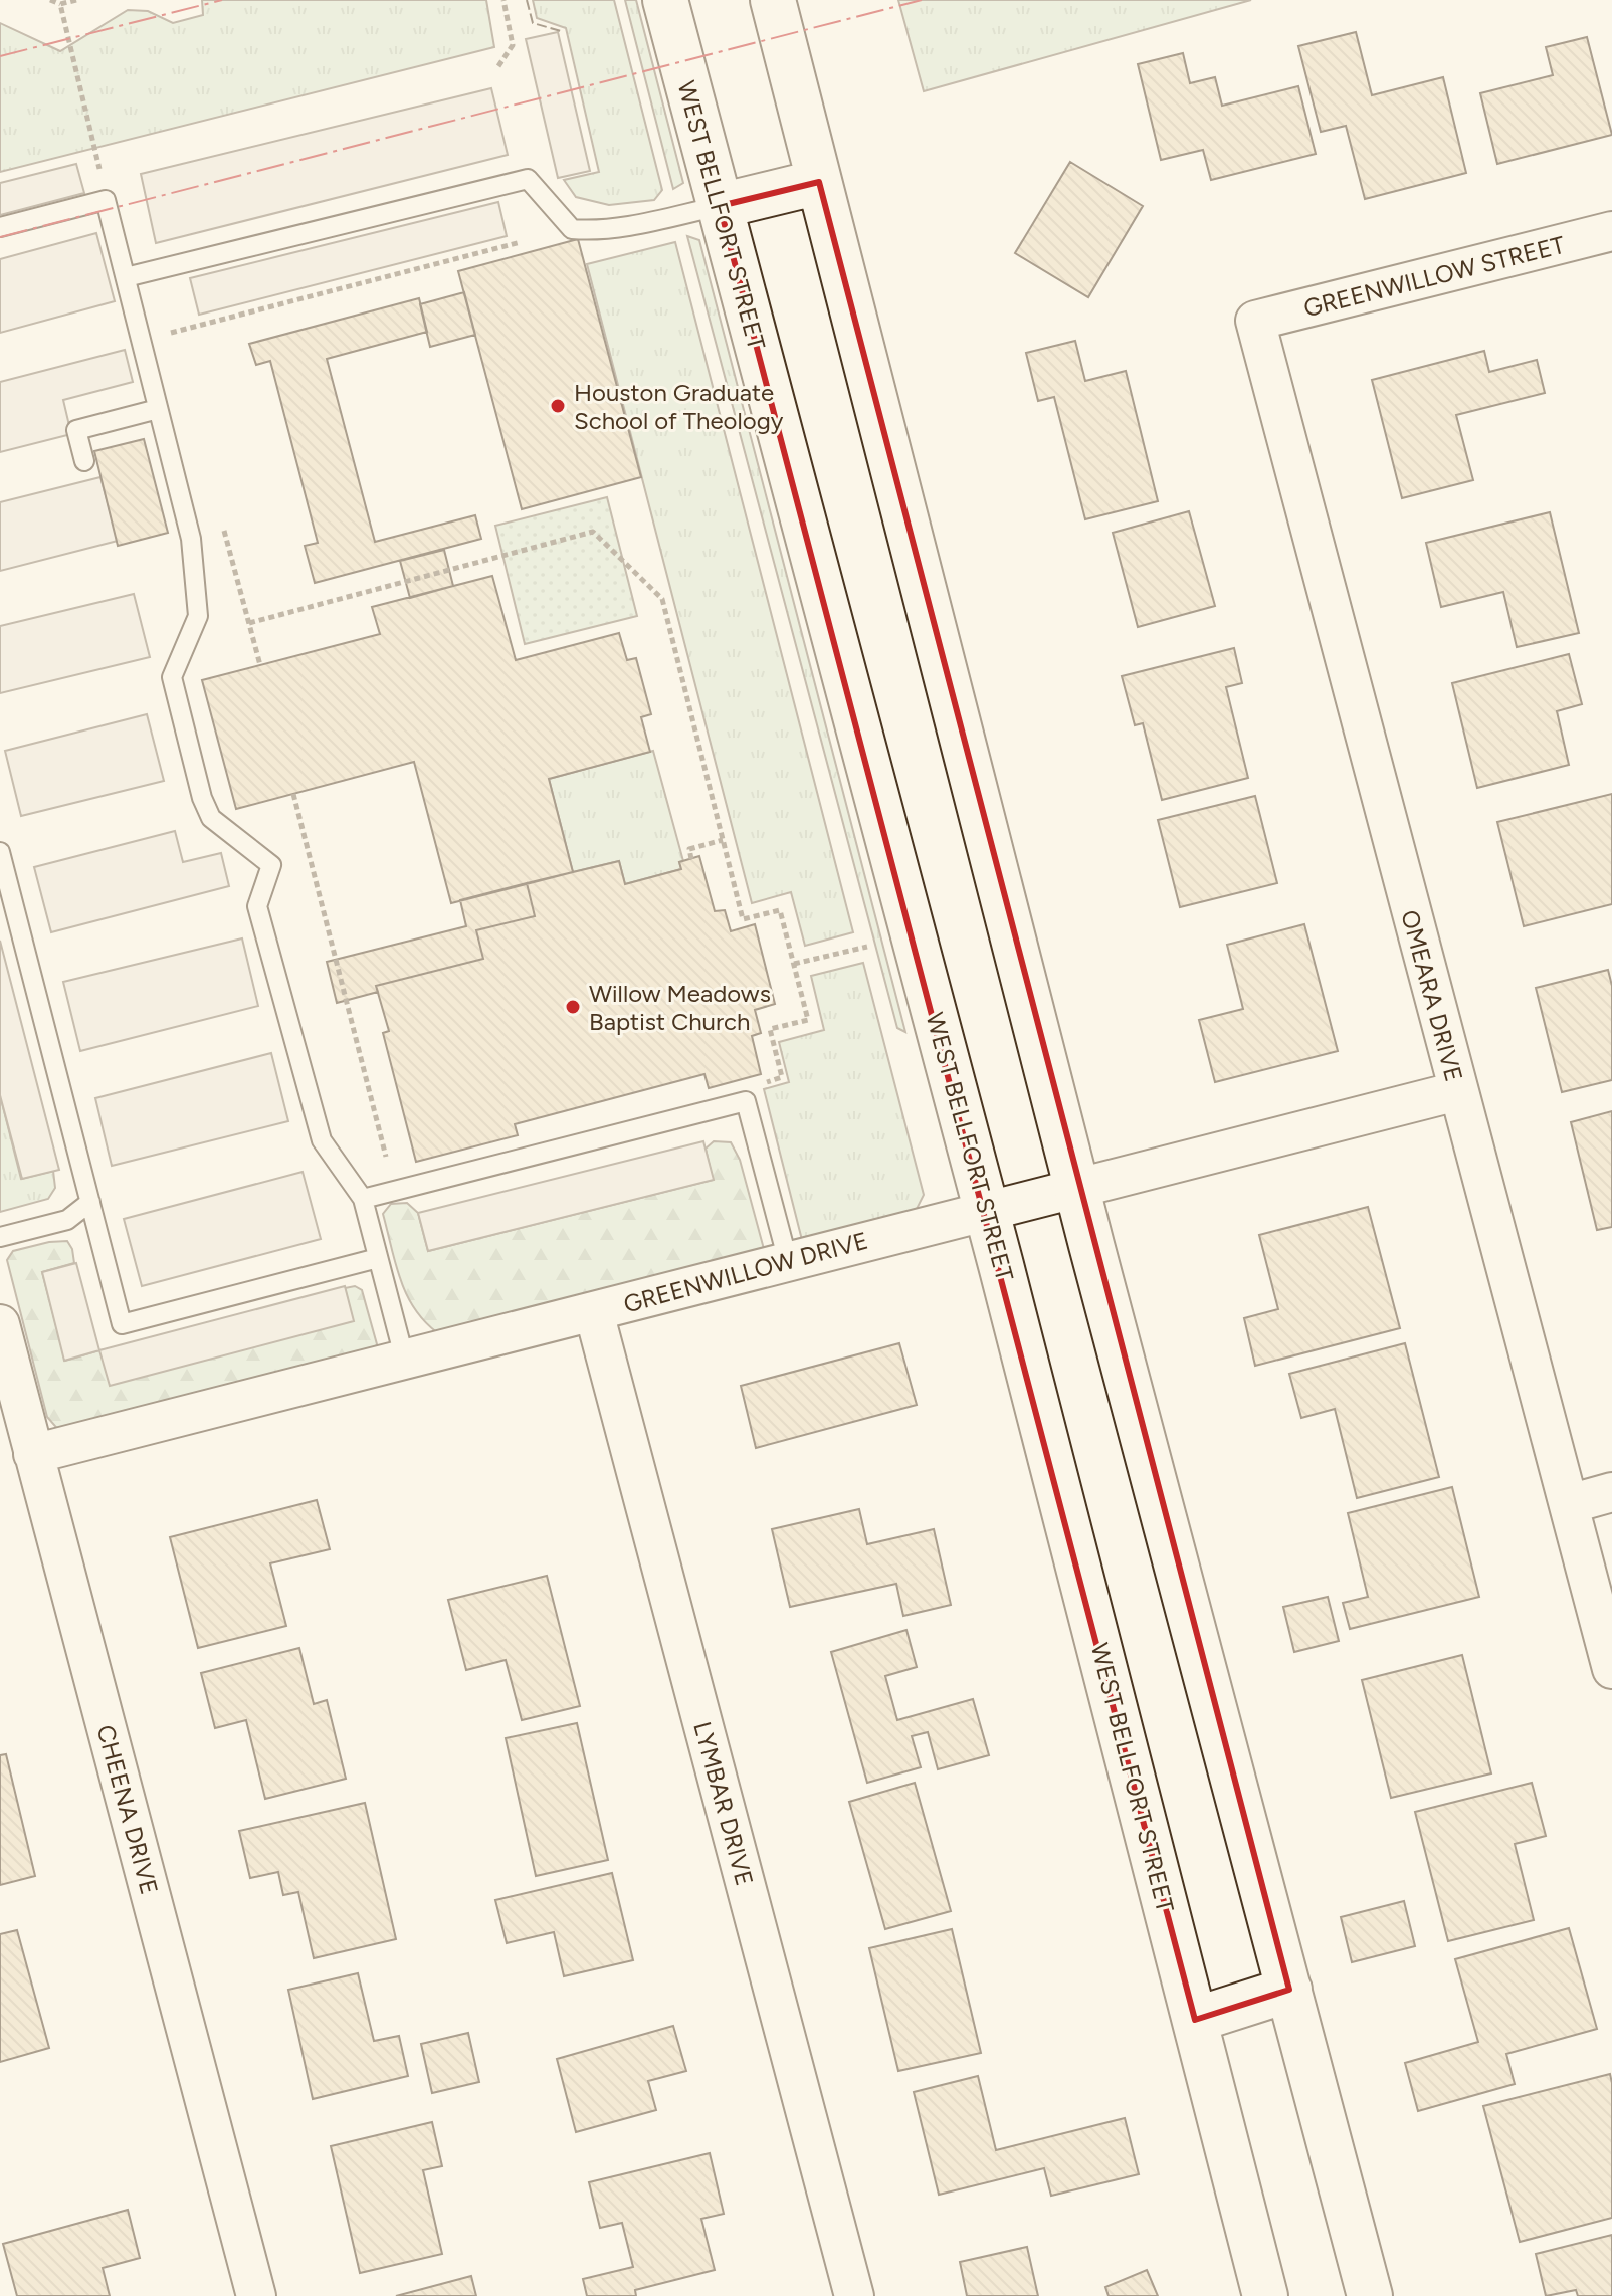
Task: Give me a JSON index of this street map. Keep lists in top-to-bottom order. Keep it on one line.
{"streets":{"main road":["WEST BELLFORT STREET"],"street":["GREENWILLOW STREET","OMEARA DRIVE","GREENWILLOW DRIVE","LYMBAR DRIVE","CHEENA DRIVE"]},"crossings":[["WEST BELLFORT STREET","GREENWILLOW DRIVE"],["GREENWILLOW STREET","OMEARA DRIVE"],["OMEARA DRIVE","GREENWILLOW DRIVE"],["GREENWILLOW DRIVE","LYMBAR DRIVE"],["GREENWILLOW DRIVE","CHEENA DRIVE"]],"places":["Houston Graduate School of Theology","Willow Meadows Baptist Church"]}
